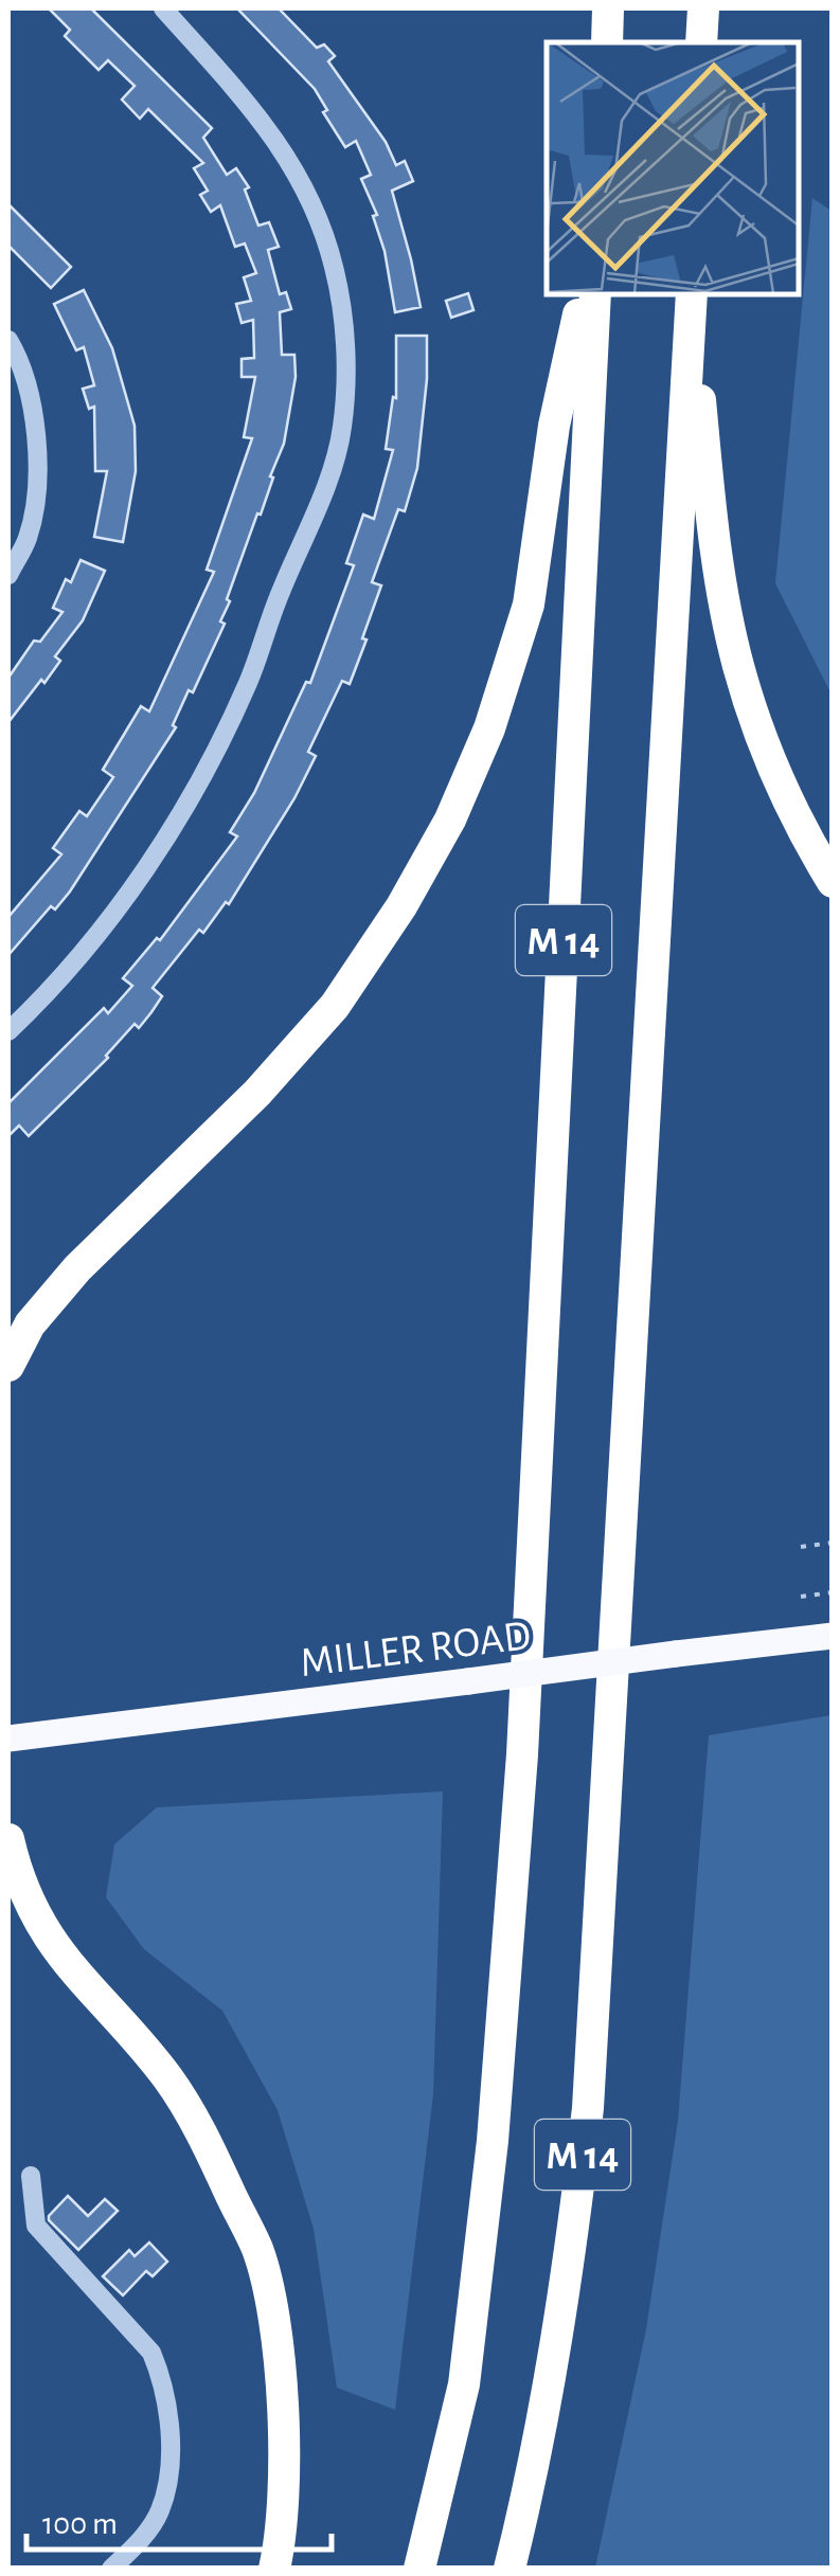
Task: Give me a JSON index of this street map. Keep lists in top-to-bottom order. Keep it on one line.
{"streets":{"highway":["M 14"],"main road":["MILLER ROAD"]},"scale_bar":"100 m"}
